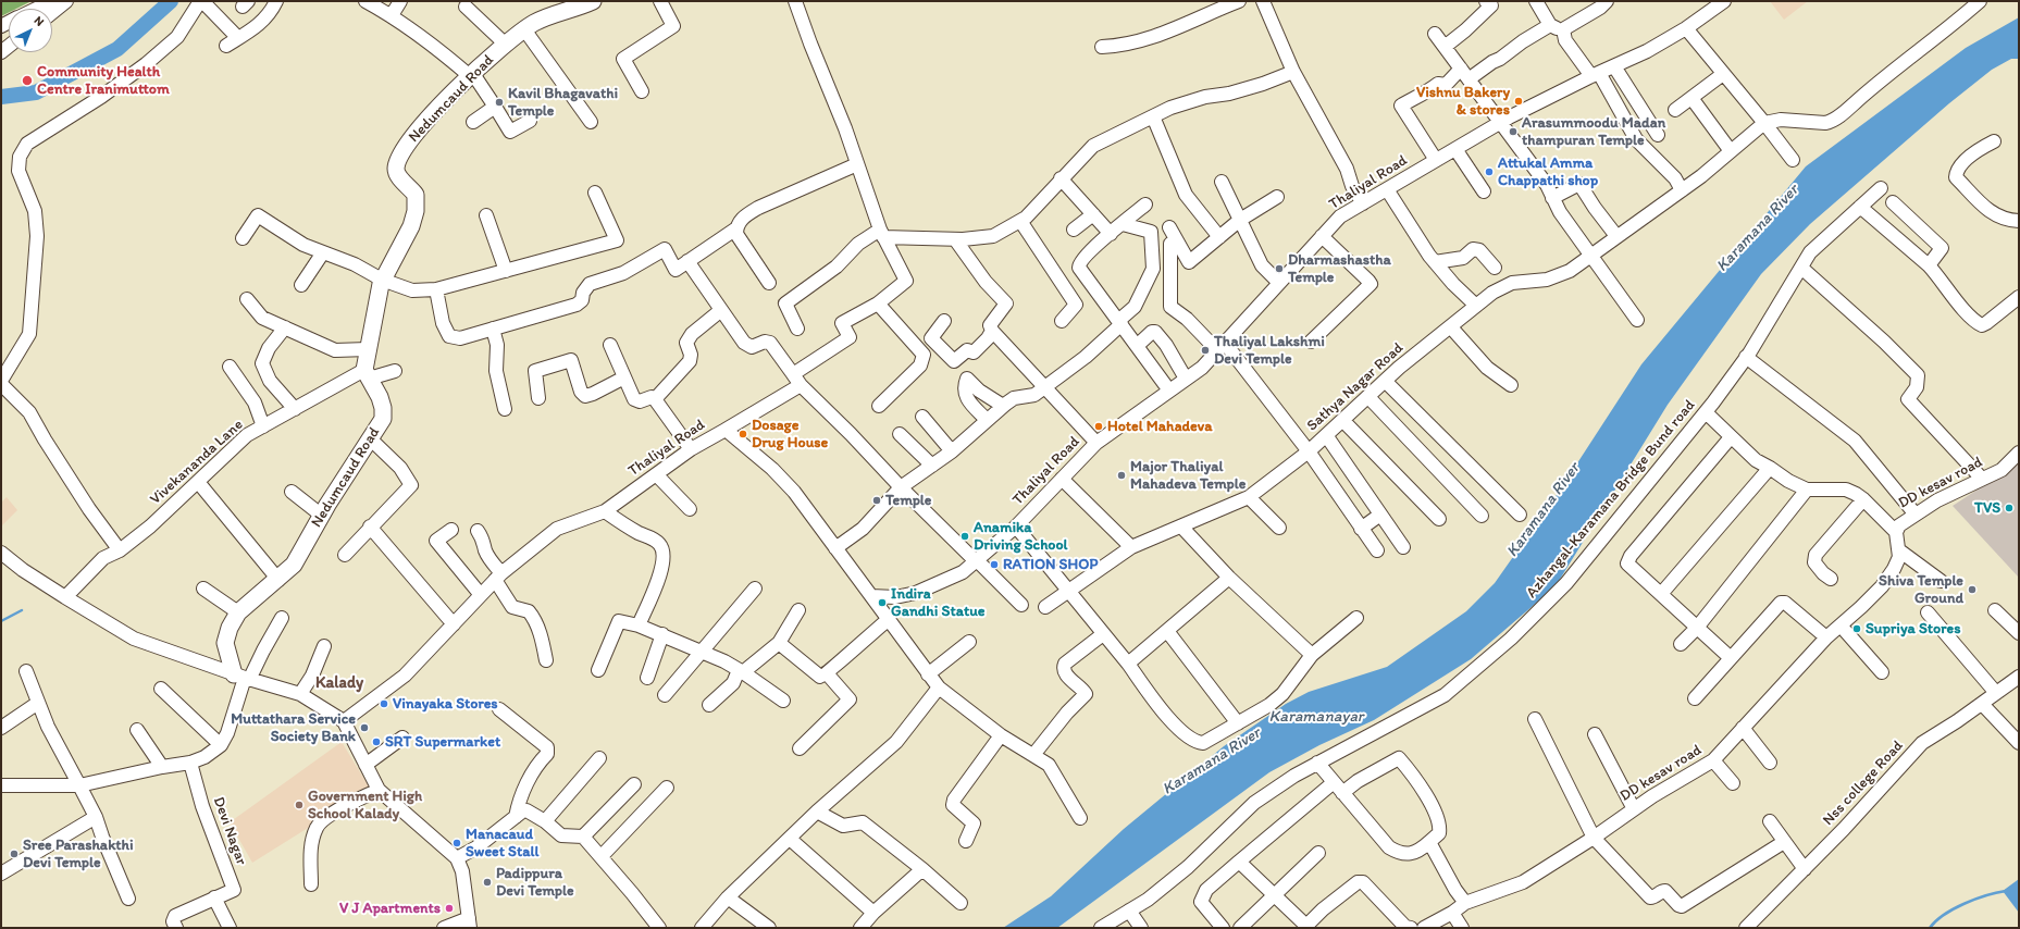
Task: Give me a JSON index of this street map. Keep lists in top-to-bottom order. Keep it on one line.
{"streets":{"main road":["Nedumcaud Road"],"street":["Thaliyal Road","Sathya Nagar Road","Vivekananda Lane","DD kesav road","Azhangal-Karamana Bridge Bund road","Nss college Road","Devi Nagar"]},"crossings":[["Nedumcaud Road","Vivekananda Lane"],["Thaliyal Road","Sathya Nagar Road"]],"districts":["Kalady"],"water":["Karamana River","Karamanayar"],"places":["Community Health Centre Iranimuttom","Vishnu Bakery & stores","Kavil Bhagavathi Temple","Arasummoodu Madan thampuran Temple","Attukal Amma Chappathi shop","Dharmashastha Temple","Thaliyal Lakshmi Devi Temple","Hotel Mahadeva","Dosage Drug House","Major Thaliyal Mahadeva Temple","Temple","TVS","Anamika Driving School","RATION SHOP","Shiva Temple Ground","Indira Gandhi Statue","Supriya Stores","Vinayaka Stores","Muttathara Service Society Bank","SRT Supermarket","Government High School Kalady","Manacaud Sweet Stall","Sree Parashakthi Devi Temple","Padippura Devi Temple","V J Apartments"],"north":"top right"}
